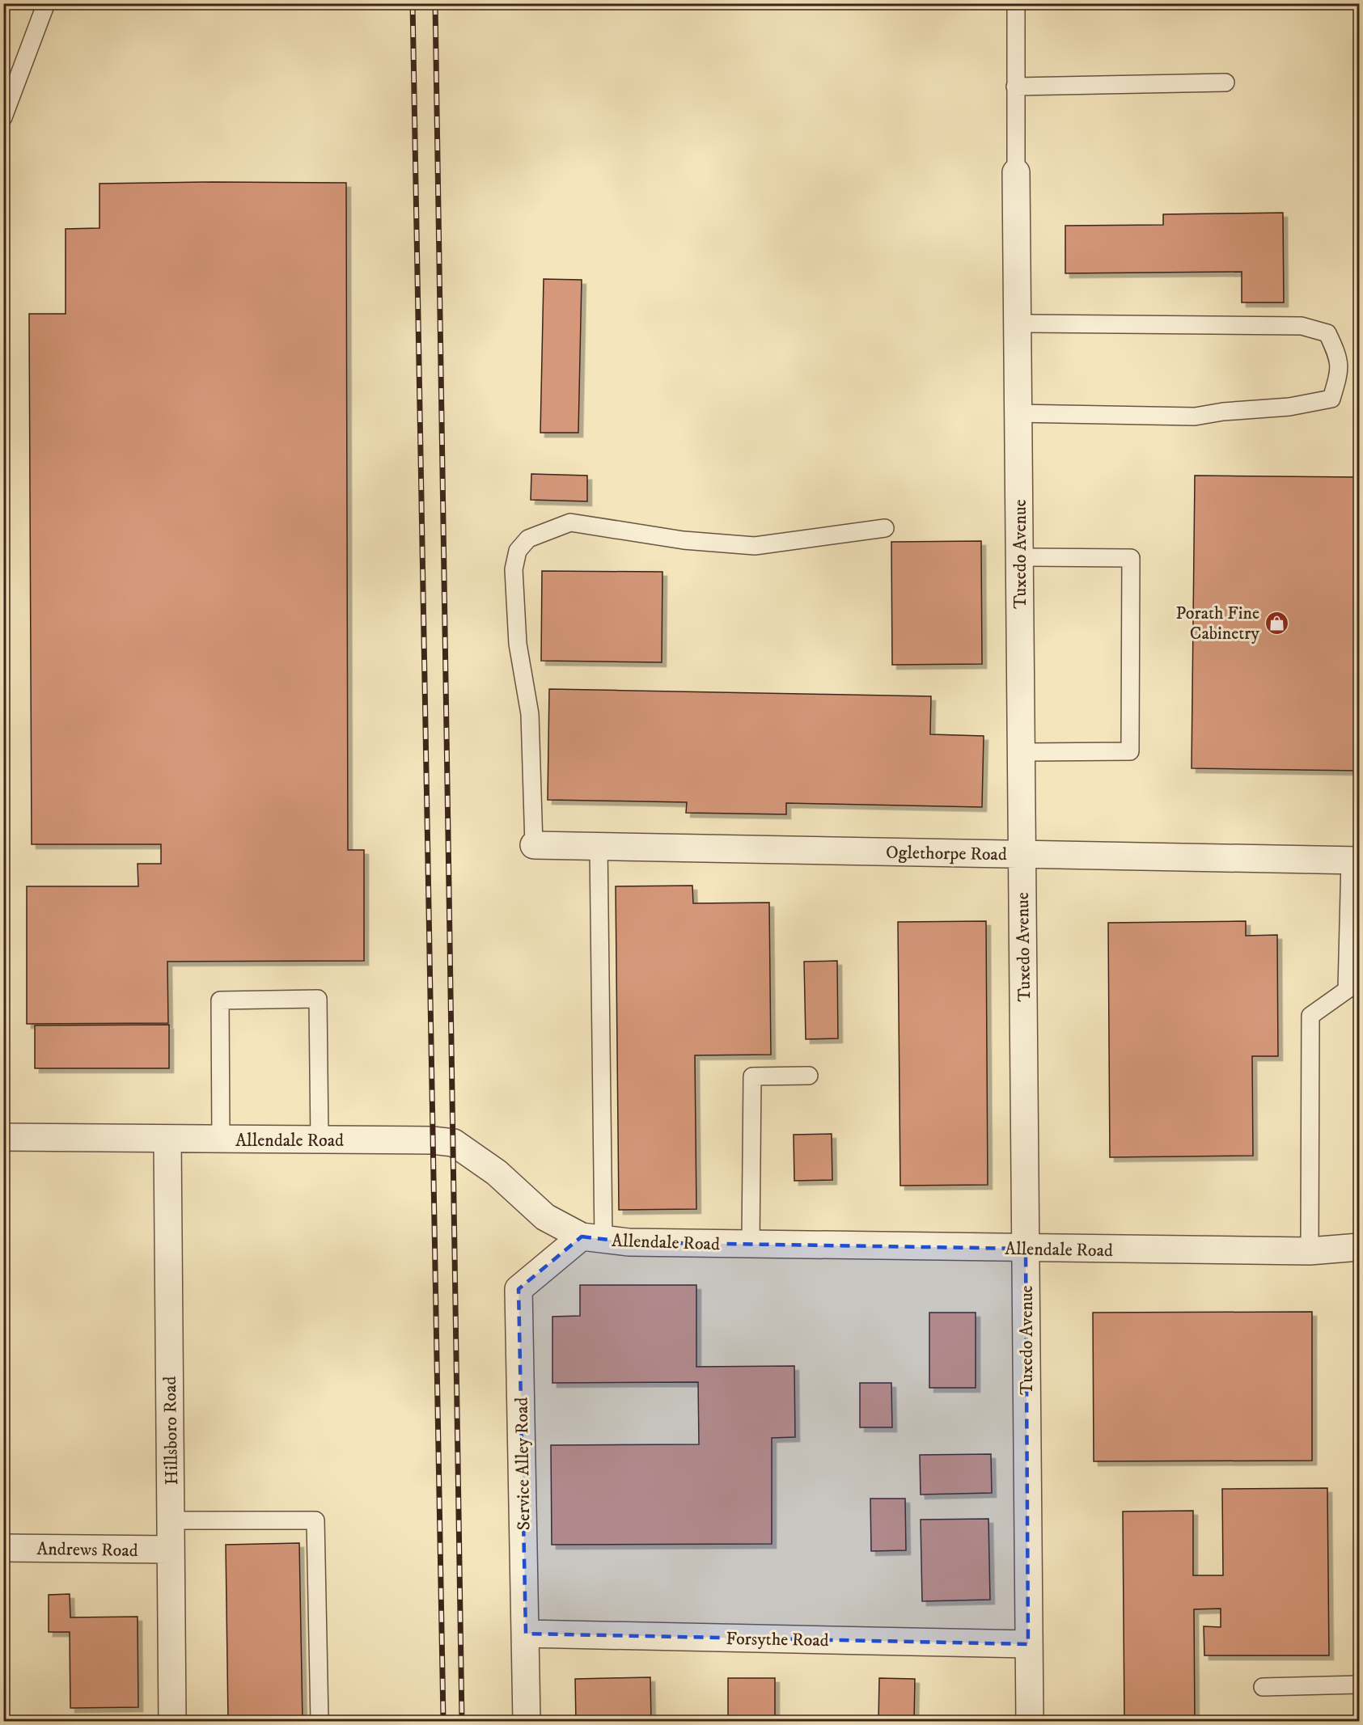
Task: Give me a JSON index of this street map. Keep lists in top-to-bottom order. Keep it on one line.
{"streets":{"street":["Tuxedo Avenue","Oglethorpe Road","Allendale Road","Hillsboro Road","Service Alley Road","Andrews Road","Forsythe Road"]},"crossings":[["Tuxedo Avenue","Oglethorpe Road"],["Tuxedo Avenue","Allendale Road"],["Tuxedo Avenue","Forsythe Road"],["Allendale Road","Hillsboro Road"],["Allendale Road","Service Alley Road"],["Hillsboro Road","Andrews Road"],["Service Alley Road","Forsythe Road"]],"places":{"shop":["Porath Fine Cabinetry"]}}
